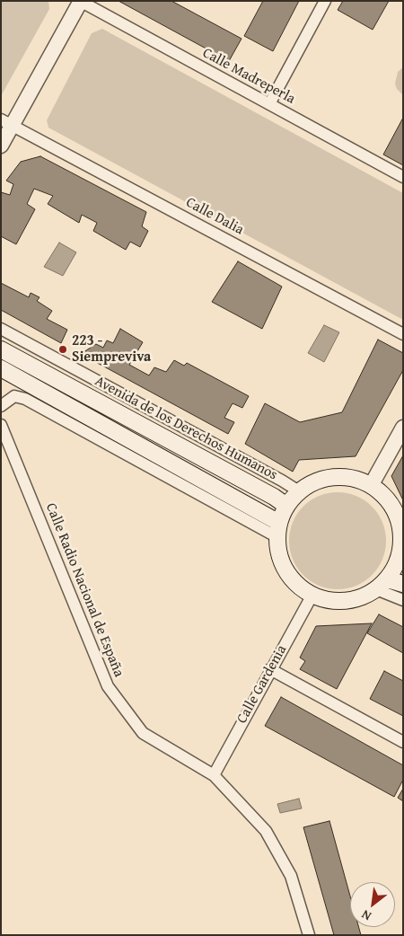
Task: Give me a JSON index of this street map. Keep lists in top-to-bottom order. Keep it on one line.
{"streets":{"main road":["Avenida de los Derechos Humanos"],"street":["Calle Madreperla","Calle Dalia","Calle Radio Nacional de España","Calle Gardenia"]},"crossings":[["Avenida de los Derechos Humanos","Calle Gardenia"],["Calle Radio Nacional de España","Calle Gardenia"]],"places":["223 - Siempreviva"],"north":"bottom left"}
